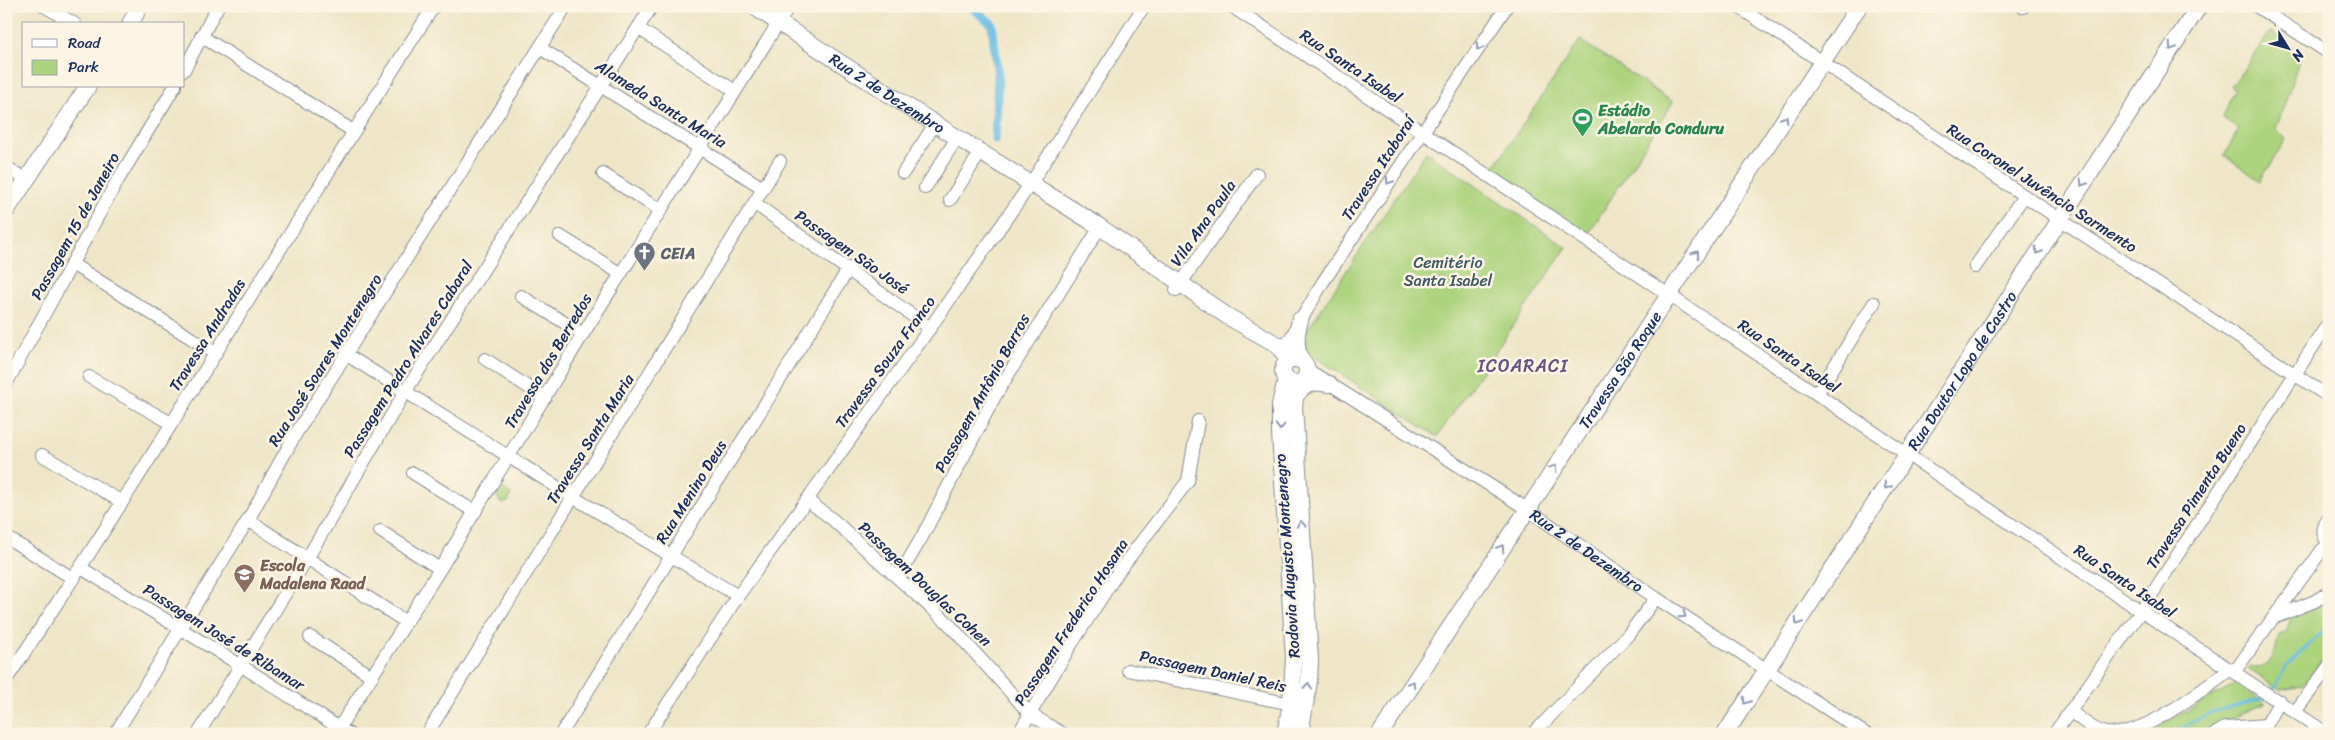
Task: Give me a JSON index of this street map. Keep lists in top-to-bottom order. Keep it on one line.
{"streets":{"main road":["Rua 2 de Dezembro","Travessa São Roque","Rua Doutor Lopo de Castro","Rodovia Augusto Montenegro"],"street":["Rua Santa Isabel","Alameda Santa Maria","Travessa Itaboraí","Rua Coronel Juvêncio Sarmento","Vila Ana Paula","Passagem 15 de Janeiro","Passagem São José","Travessa Andradas","Passagem Pedro Alvares Cabaral","Rua José Soares Montenegro","Travessa dos Berredos","Travessa Souza Franco","Passagem Antônio Barros","Travessa Santa Maria","Rua Menino Deus","Travessa Pimenta Bueno","Passagem Douglas Cohen","Passagem Frederico Hosana","Passagem José de Ribamar","Passagem Daniel Reis"]},"crossings":[["Rua Santa Isabel","Travessa Itaboraí"],["Rua Santa Isabel","Travessa São Roque"],["Rua Santa Isabel","Rua Doutor Lopo de Castro"],["Rua Santa Isabel","Travessa Pimenta Bueno"],["Rua 2 de Dezembro","Vila Ana Paula"],["Rua 2 de Dezembro","Travessa dos Berredos"],["Rua 2 de Dezembro","Travessa Souza Franco"],["Rua 2 de Dezembro","Travessa São Roque"],["Rua 2 de Dezembro","Rua Doutor Lopo de Castro"],["Rua 2 de Dezembro","Passagem Antônio Barros"],["Alameda Santa Maria","Passagem Pedro Alvares Cabaral"],["Alameda Santa Maria","Rua José Soares Montenegro"],["Alameda Santa Maria","Travessa dos Berredos"],["Alameda Santa Maria","Travessa Santa Maria"],["Rua Coronel Juvêncio Sarmento","Travessa São Roque"],["Rua Coronel Juvêncio Sarmento","Rua Doutor Lopo de Castro"],["Rua Coronel Juvêncio Sarmento","Travessa Pimenta Bueno"],["Passagem São José","Travessa Souza Franco"],["Passagem São José","Travessa Santa Maria"],["Passagem São José","Rua Menino Deus"],["Travessa Andradas","Passagem José de Ribamar"],["Passagem Pedro Alvares Cabaral","Passagem José de Ribamar"],["Rua José Soares Montenegro","Passagem José de Ribamar"],["Travessa dos Berredos","Passagem José de Ribamar"],["Travessa Souza Franco","Passagem Douglas Cohen"],["Passagem Antônio Barros","Passagem Douglas Cohen"],["Rodovia Augusto Montenegro","Passagem Daniel Reis"],["Passagem Douglas Cohen","Passagem Frederico Hosana"]],"one_way":["Travessa Itaboraí","Travessa São Roque","Rua Doutor Lopo de Castro"],"districts":["ICOARACI"],"parks":["Cemitério Santa Isabel"],"places":{"sports":["Estádio Abelardo Conduru"],"church":["CEIA"],"school or university":["Escola Madalena Raad"]},"legend":["Road","Park"],"north":"bottom right"}
